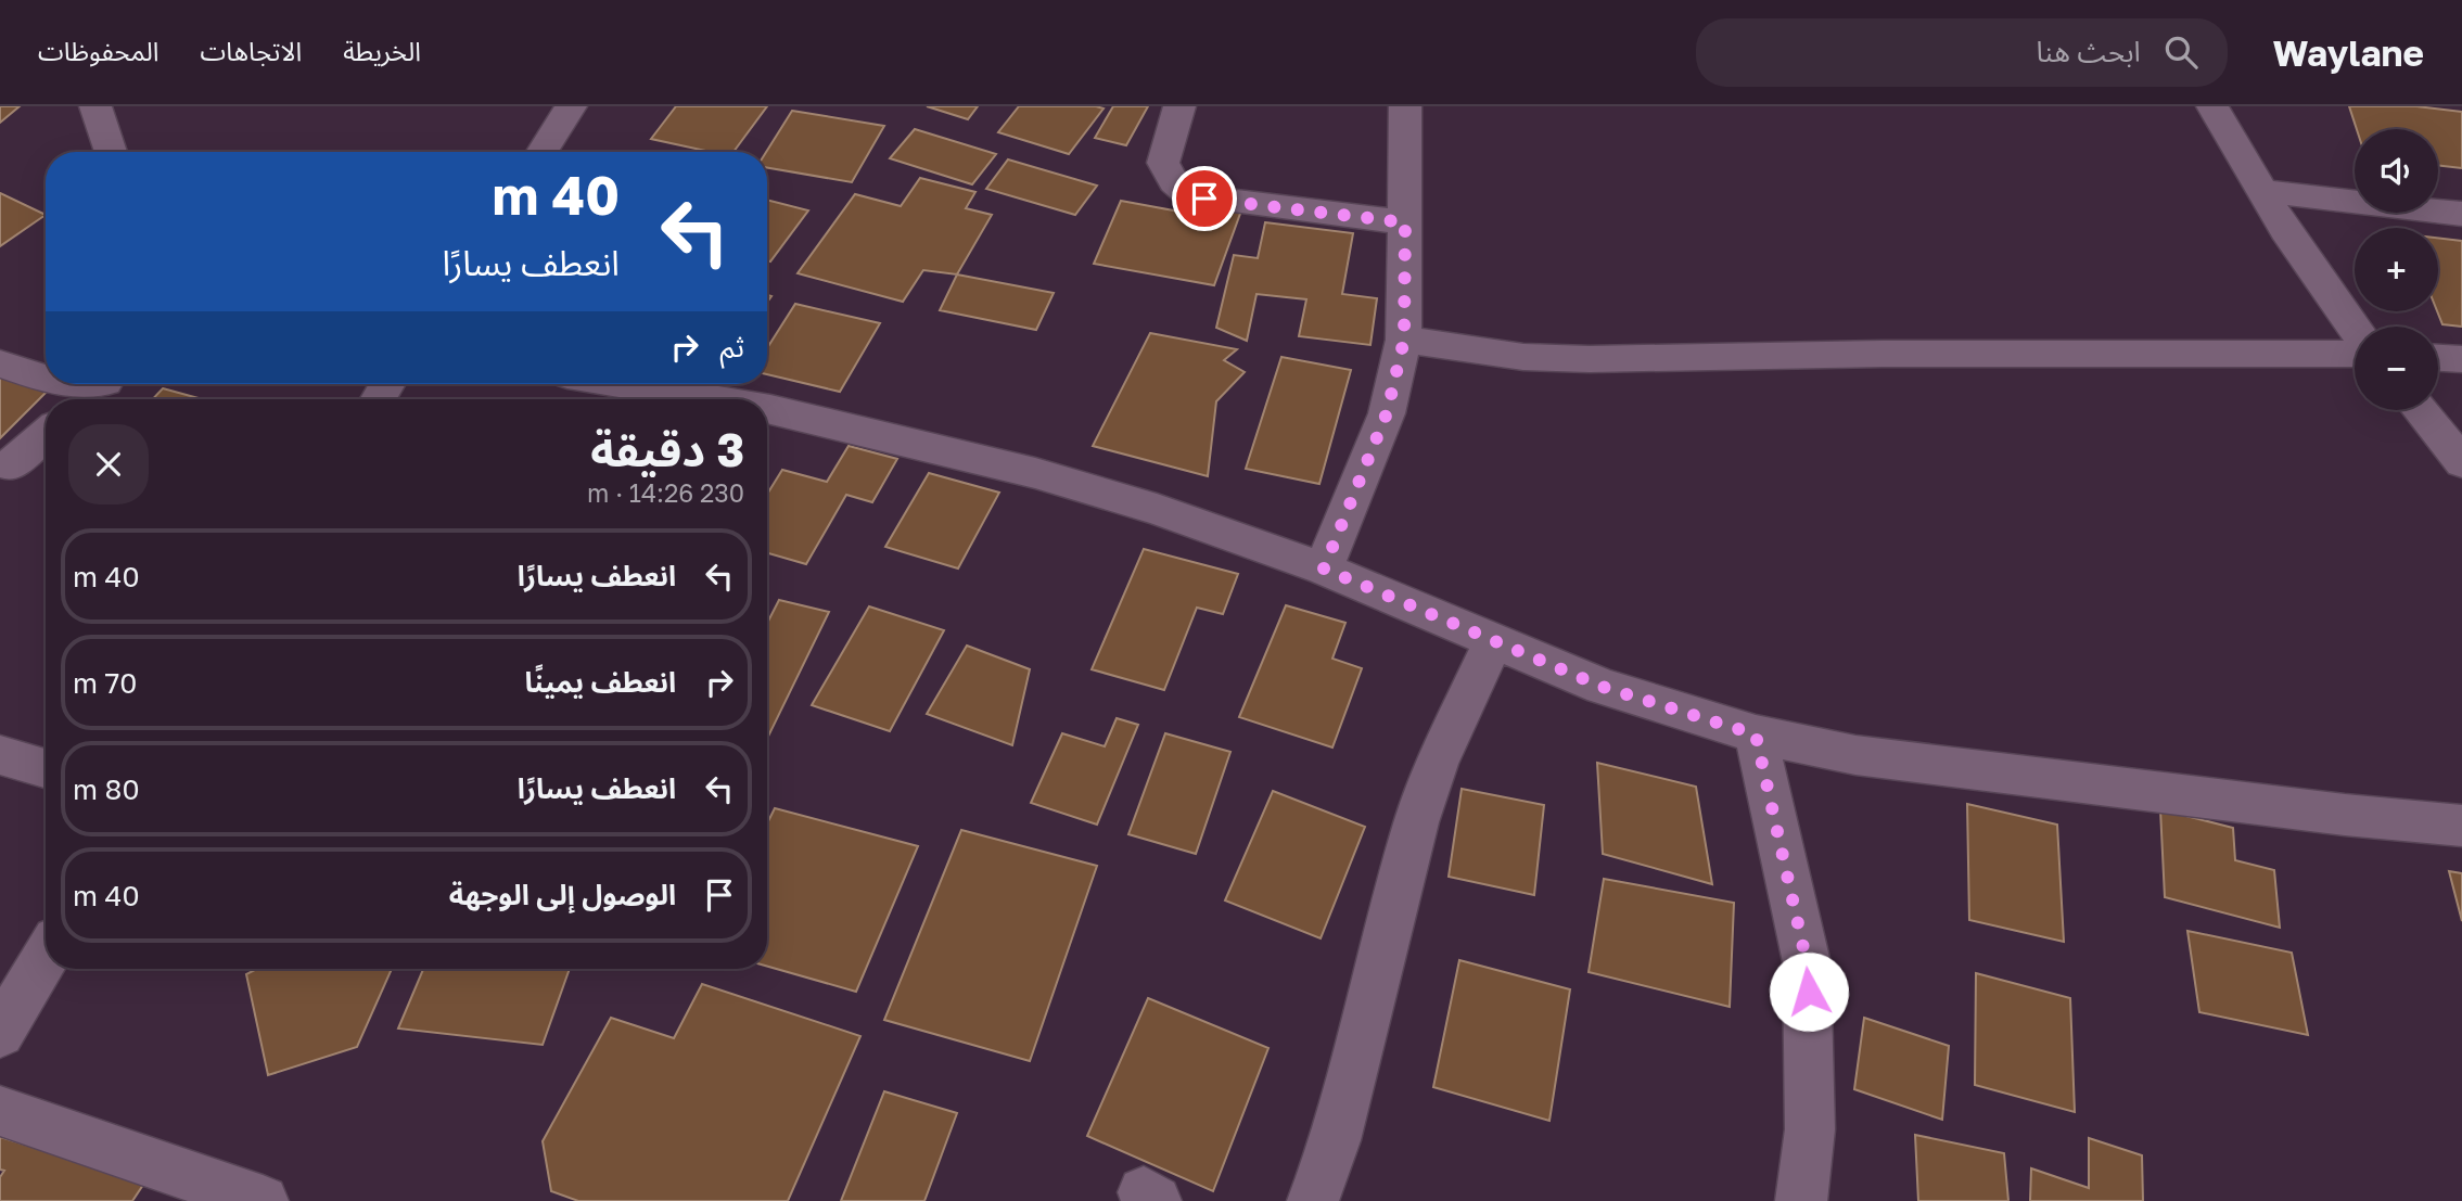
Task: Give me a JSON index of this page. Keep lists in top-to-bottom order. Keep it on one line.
{"page":{"header":"Waylane","search":"ابحث هنا","nav":["الخريطة","الاتجاهات","المحفوظات"],"map_buttons":["+","−"],"turn":["40 m","انعطف يسارًا"],"then":"ثم","heading":["3 دقيقة","230 m · 14:26"],"list":[{"name":"انعطف يسارًا","value":"40 m"},{"name":"انعطف يمينًا","value":"70 m"},{"name":"انعطف يسارًا","value":"80 m"},{"name":"الوصول إلى الوجهة","value":"40 m"}]}}
